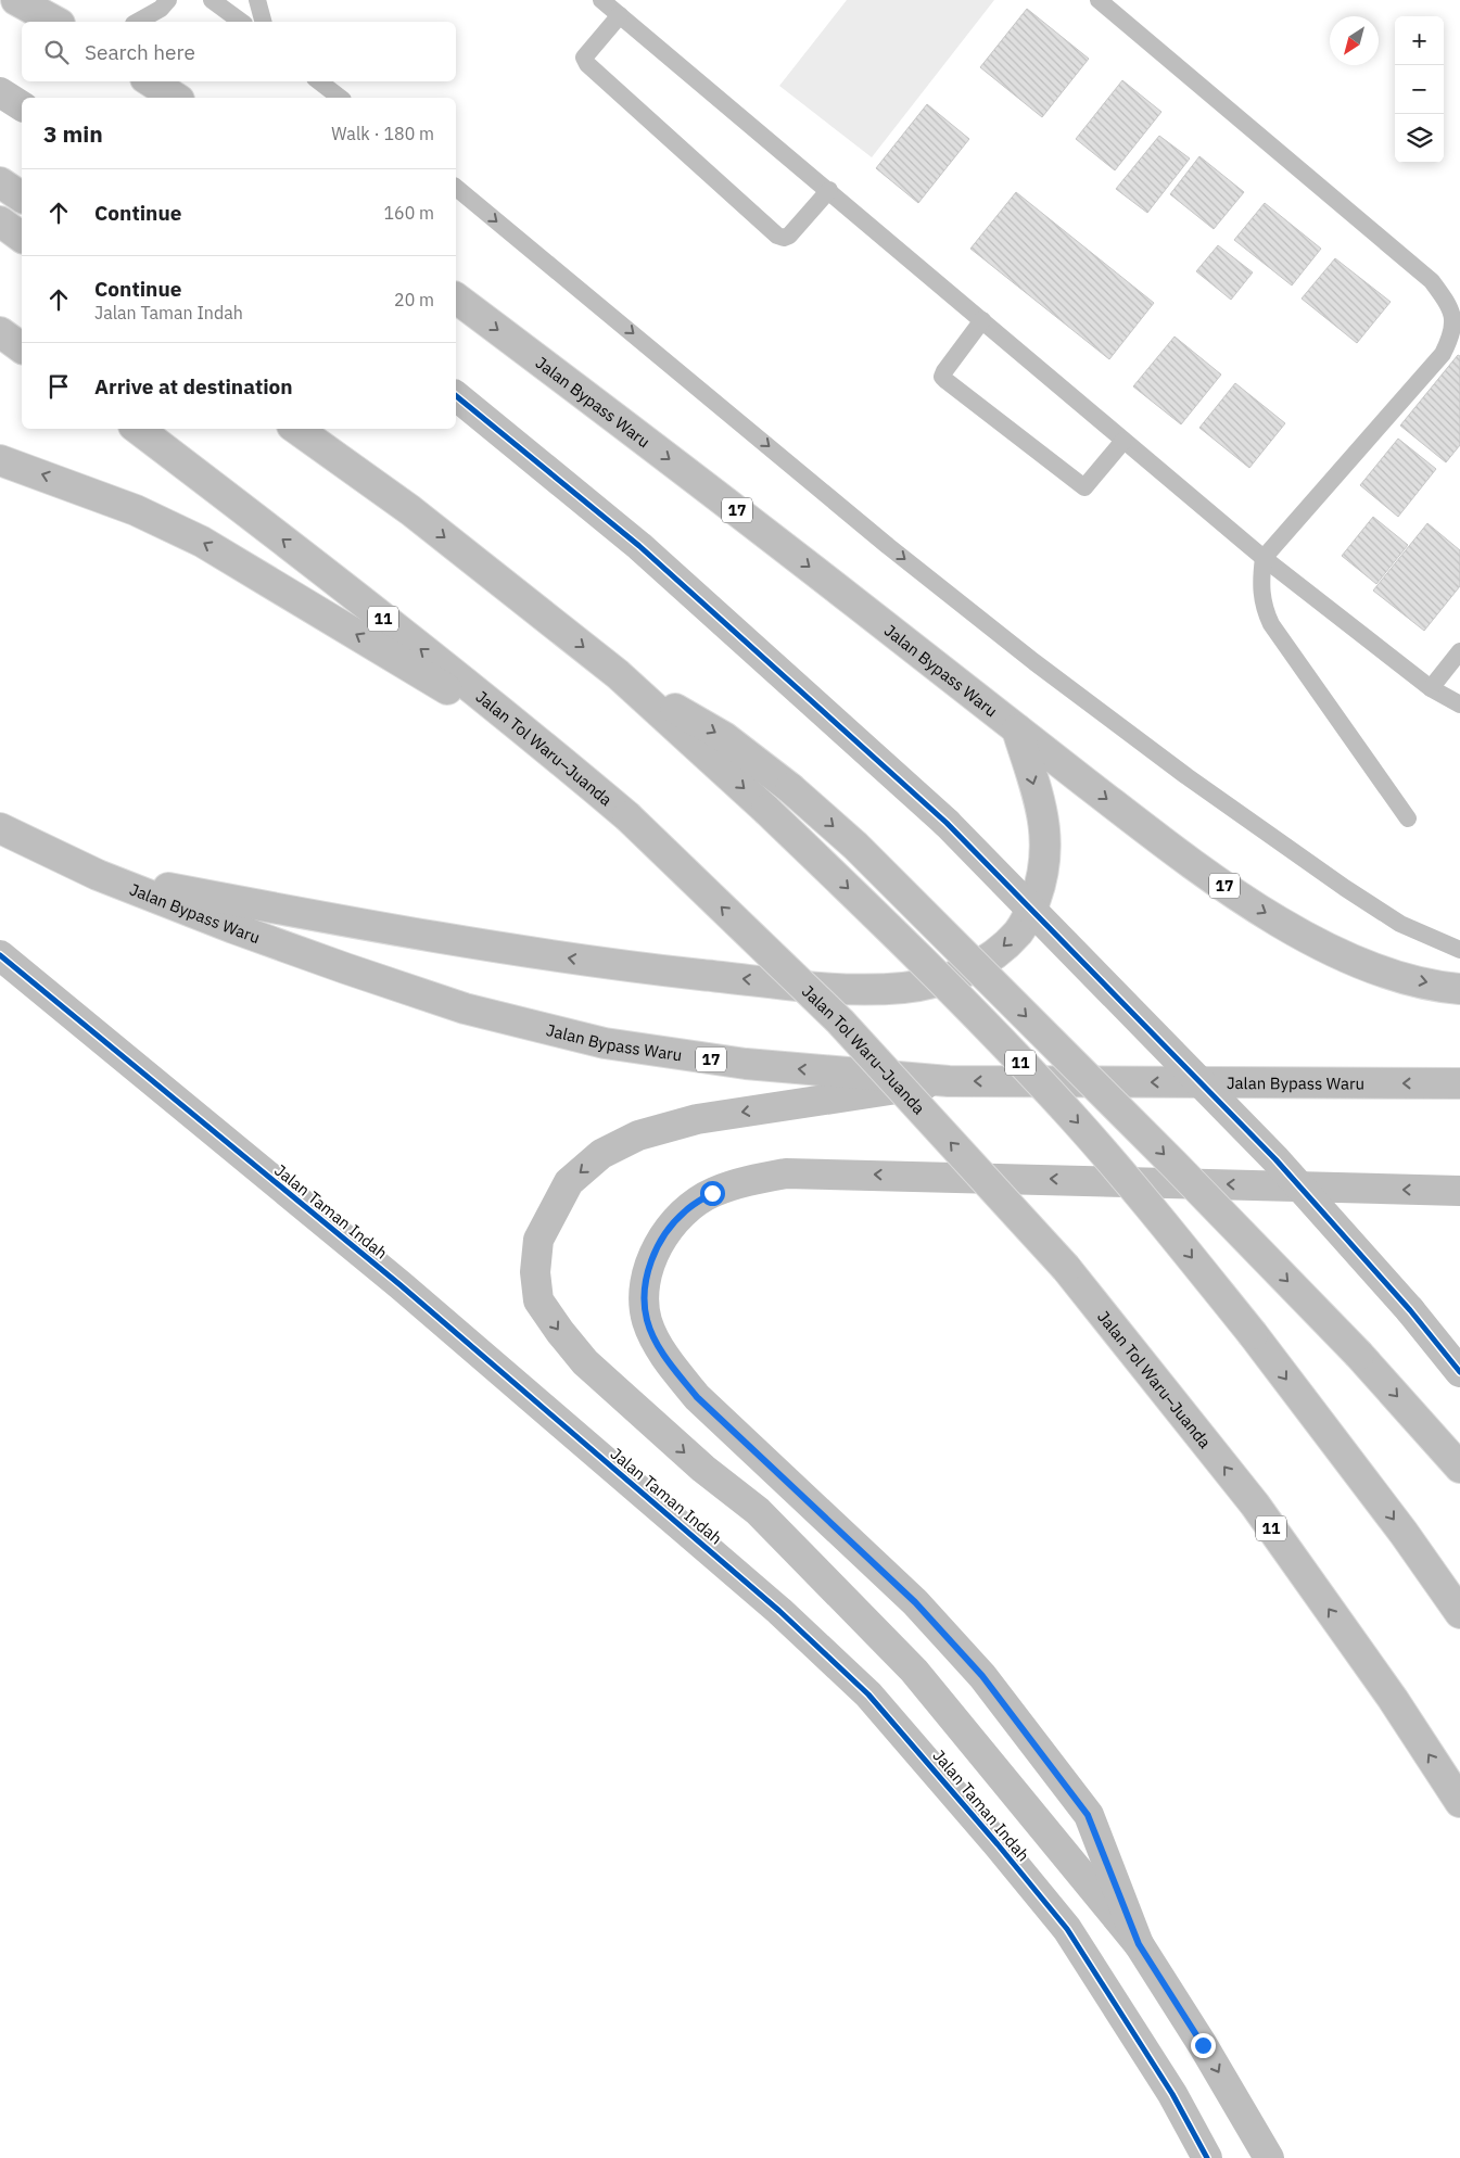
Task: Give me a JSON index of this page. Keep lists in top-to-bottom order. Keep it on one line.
{"streets":{"main road":["Jalan Bypass Waru","17","11","Jalan Tol Waru–Juanda","Jalan Taman Indah"]},"north":"bottom left","page":{"map_buttons":["+","−"],"search":"Search here","heading":["3 min","Walk · 180 m"],"list":[["Continue","160 m"],["Continue","Jalan Taman Indah","20 m"],"Arrive at destination"]}}
